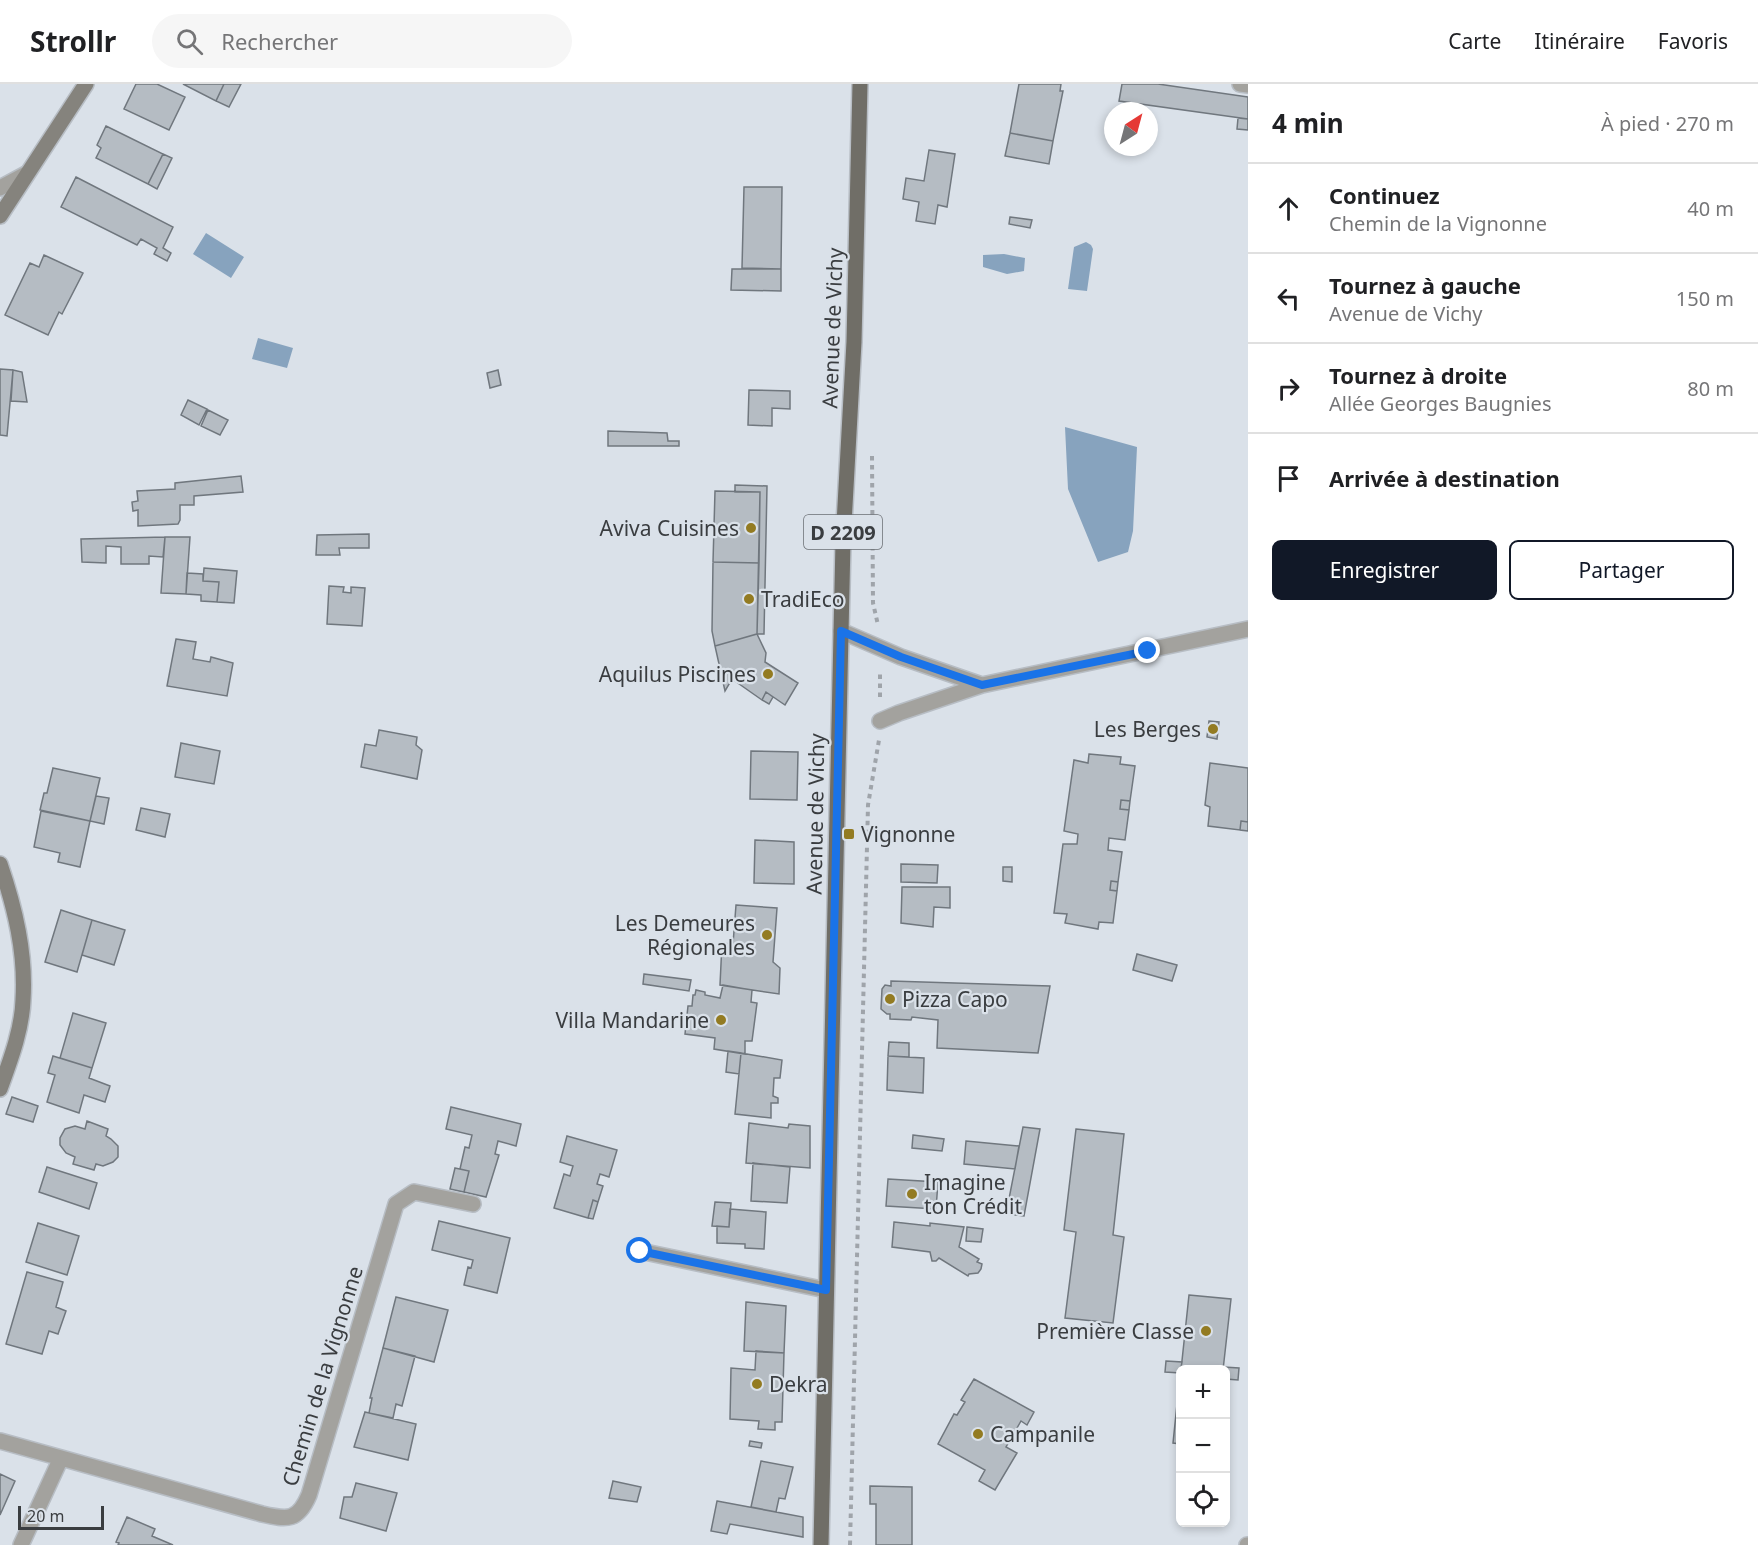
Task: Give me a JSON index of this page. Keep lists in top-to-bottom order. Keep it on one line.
{"streets":{"main road":["Avenue de Vichy","D 2209"],"street":["Chemin de la Vignonne"]},"places":{"other":["Aviva Cuisines","TradiEco","Aquilus Piscines","Les Berges","Les Demeures Régionales","Pizza Capo","Villa Mandarine","Imagine ton Crédit","Première Classe","Dekra","Campanile"],"transit":["Vignonne"]},"scale_bar":"20 m","north":"top right","page":{"header":"Strollr","search":"Rechercher","nav":["Carte","Itinéraire","Favoris"],"heading":["4 min","À pied · 270 m"],"list":[["Continuez","Chemin de la Vignonne","40 m"],["Tournez à gauche","Avenue de Vichy","150 m"],["Tournez à droite","Allée Georges Baugnies","80 m"],"Arrivée à destination"],"buttons":["Enregistrer","Partager"],"map_buttons":["+","−"],"scale":"20 m"}}
